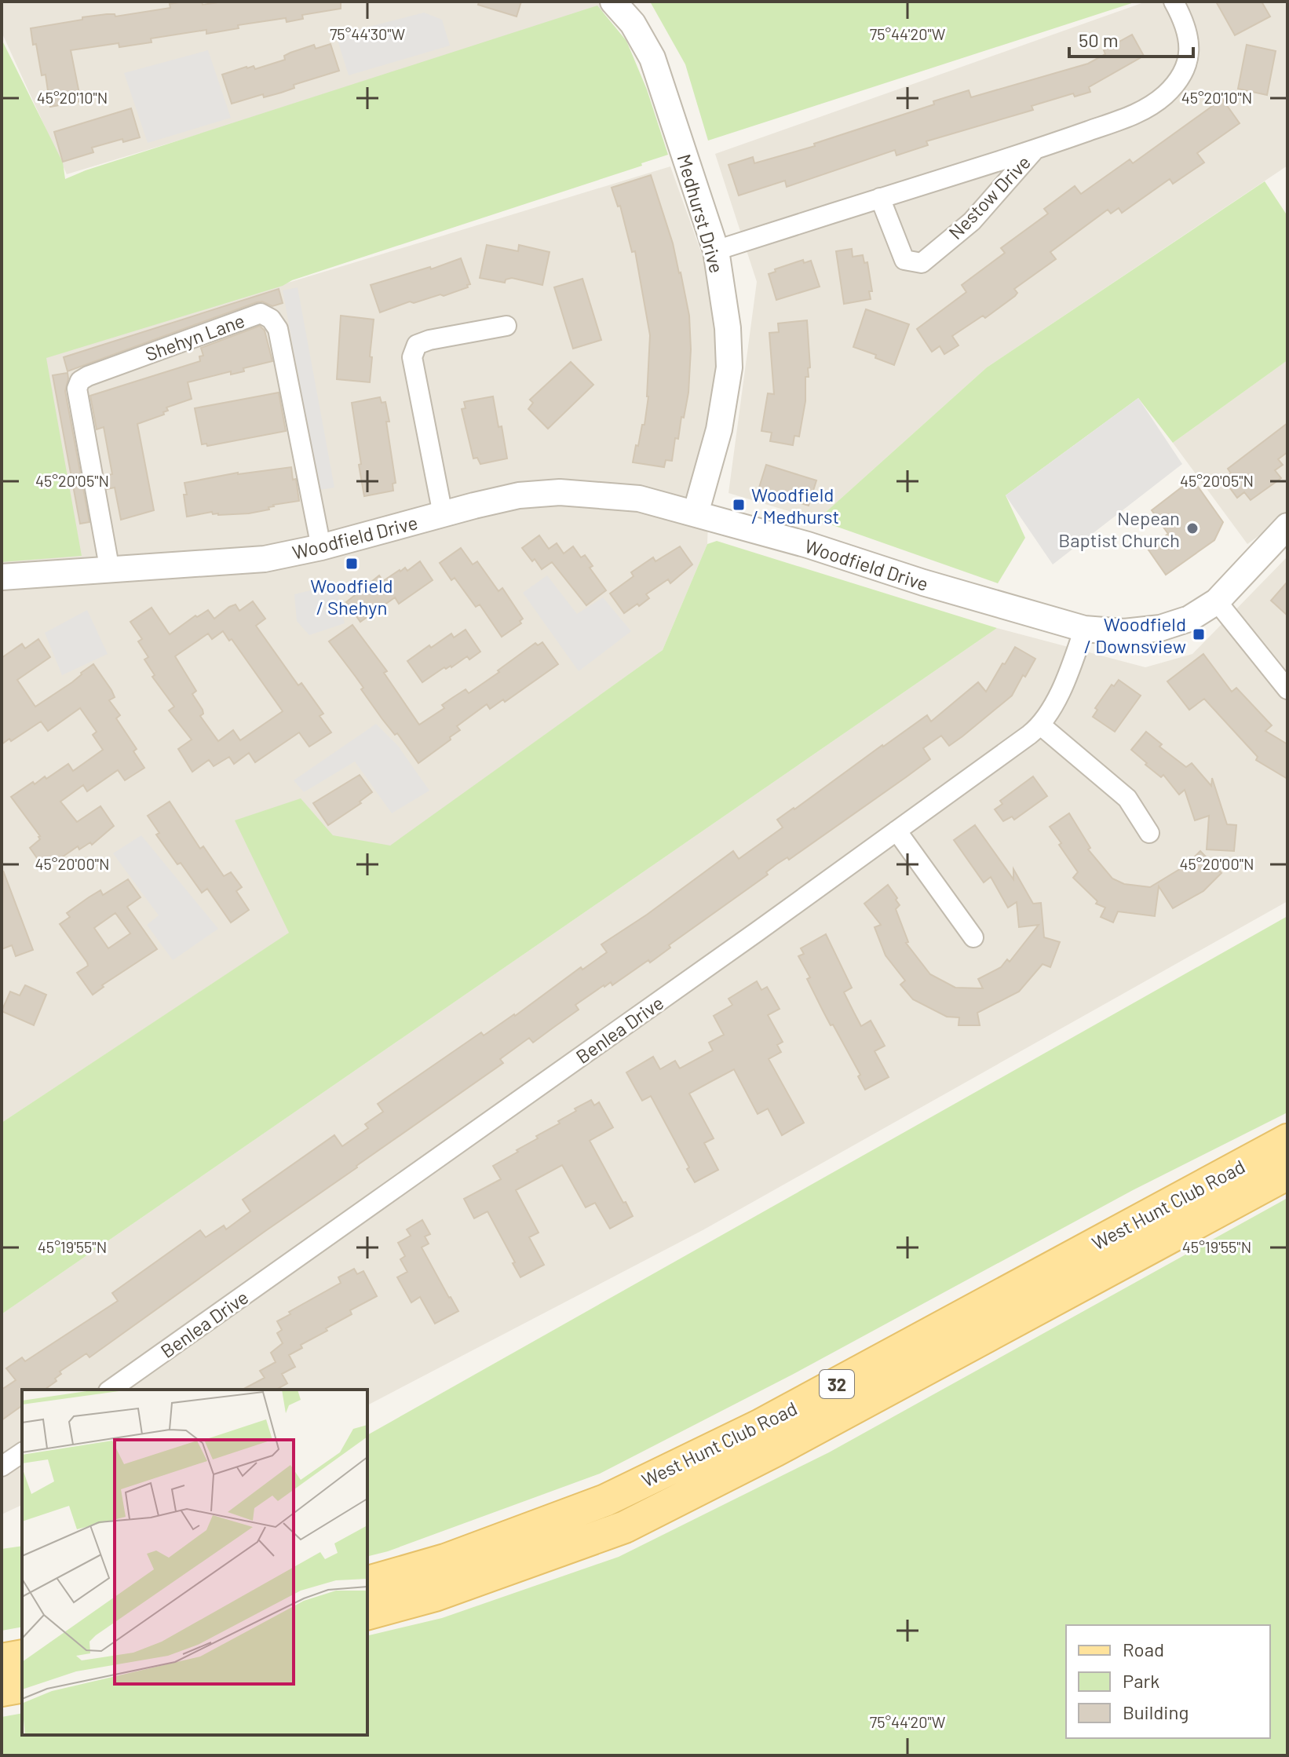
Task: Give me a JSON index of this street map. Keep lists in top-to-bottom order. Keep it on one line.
{"streets":{"main road":["West Hunt Club Road","32"],"street":["Nestow Drive","Medhurst Drive","Shehyn Lane","Woodfield Drive","Benlea Drive"]},"crossings":[["Nestow Drive","Medhurst Drive"],["Medhurst Drive","Woodfield Drive"],["Shehyn Lane","Woodfield Drive"],["Woodfield Drive","Benlea Drive"]],"places":{"transit":["Woodfield / Medhurst","Woodfield / Shehyn","Woodfield / Downsview"],"other":["Nepean Baptist Church"]},"legend":["Road","Park","Building"],"scale_bar":"50 m","coordinates":["75°44'30\"W","75°44'20\"W","45°20'10\"N","45°20'05\"N","45°20'00\"N","45°19'55\"N"]}
